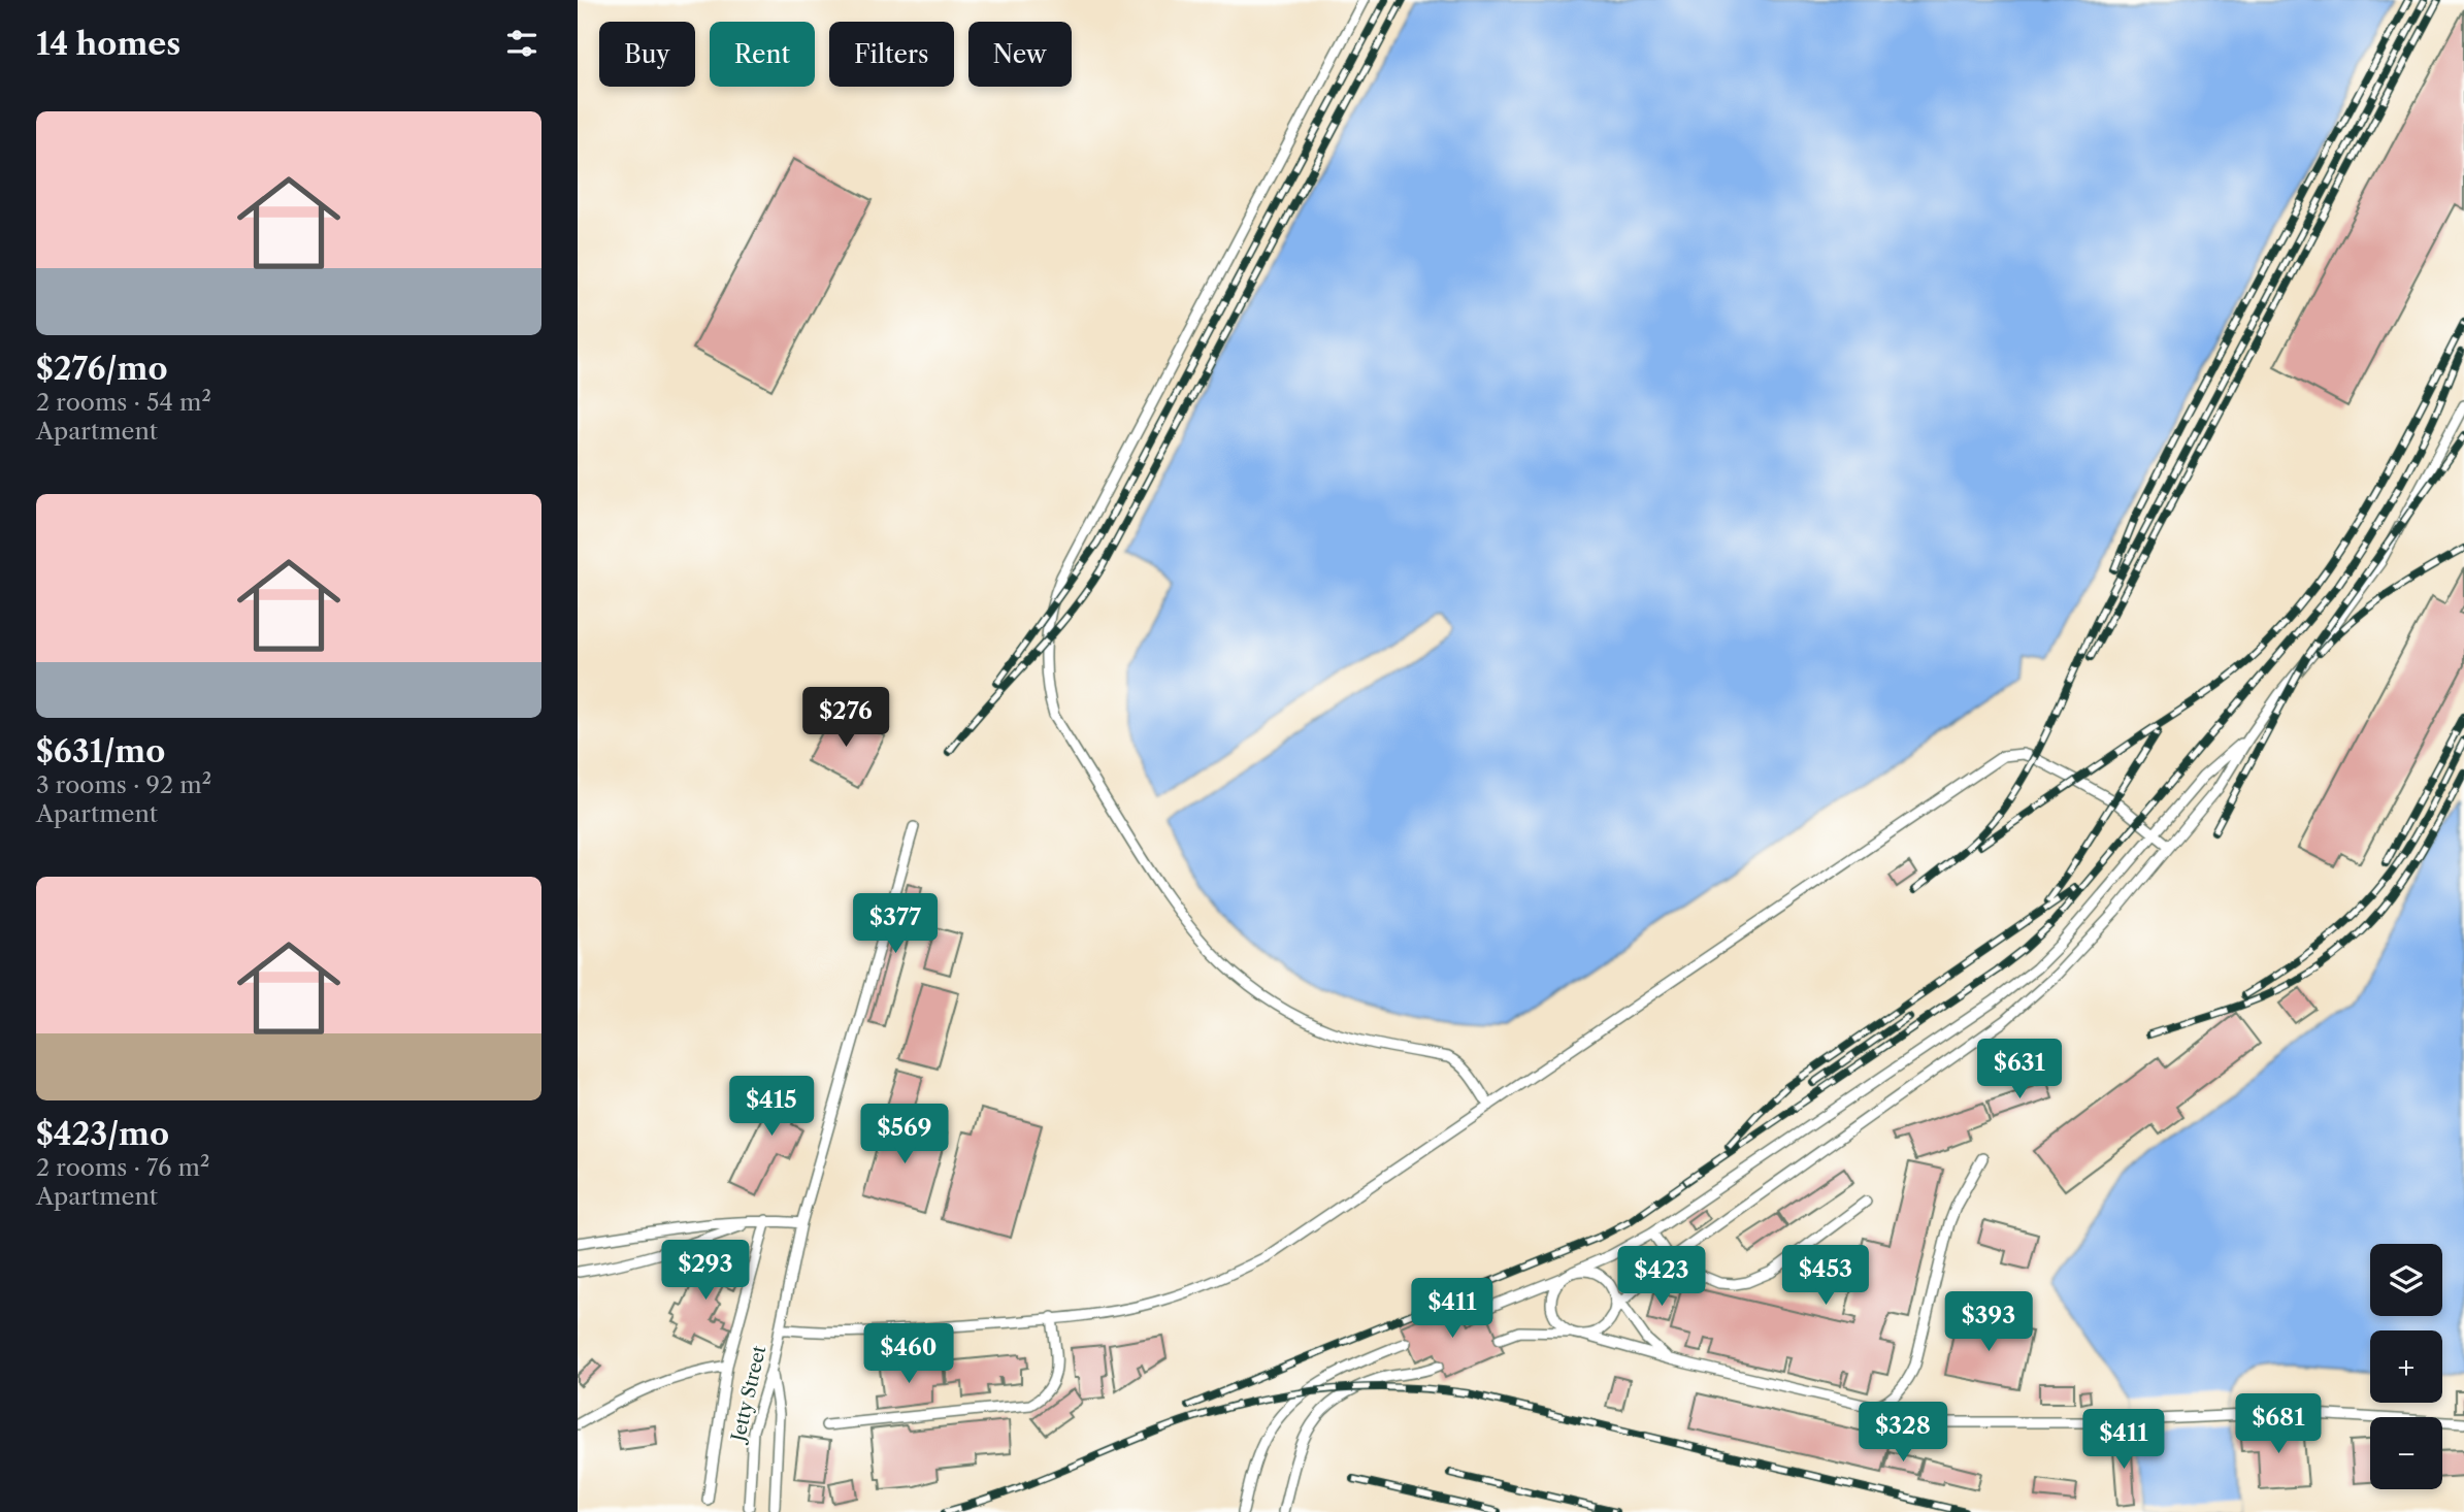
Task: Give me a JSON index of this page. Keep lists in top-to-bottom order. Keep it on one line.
{"streets":{"lane":["Jetty Street"]},"page":{"heading":"14 homes","chip":["Buy","Rent","Filters","New"],"list":[{"name":"$276/mo","note":"2 rooms · 54 m² · Apartment"},{"name":"$631/mo","note":"3 rooms · 92 m² · Apartment"},{"name":"$423/mo","note":"2 rooms · 76 m² · Apartment"}],"price":["$276","$377","$631","$415","$569","$293","$453","$423","$411","$393","$460","$681","$328","$411"],"map_buttons":["+","−"]}}
